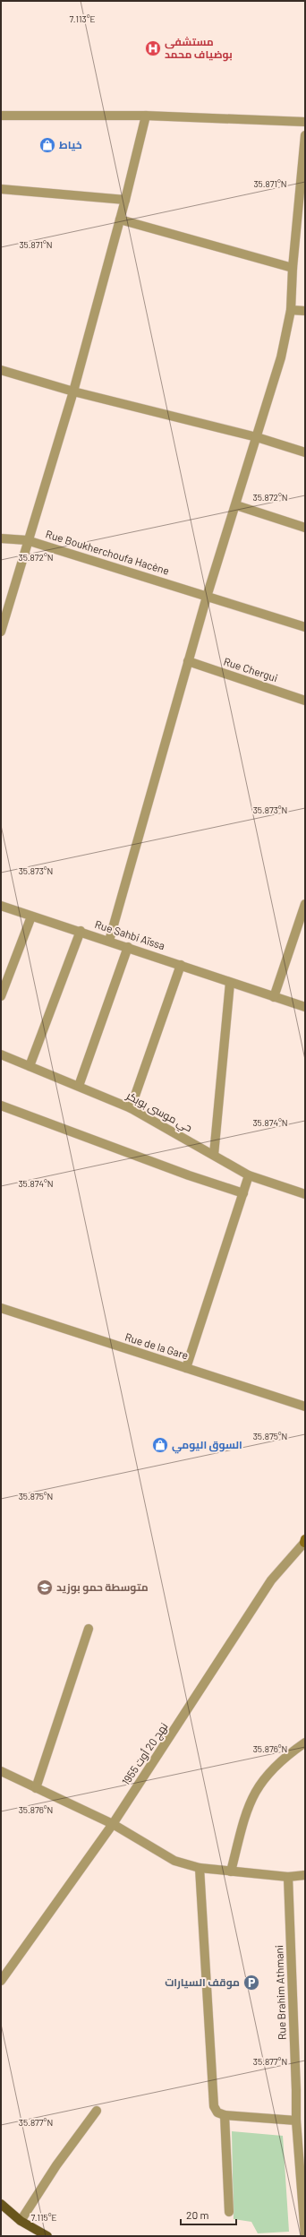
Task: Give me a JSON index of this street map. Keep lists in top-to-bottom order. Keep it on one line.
{"streets":{"street":["Rue Boukherchoufa Hacène","Rue Chergui","Rue Sahbi Aïssa","حي موسى بوبكر","Rue de la Gare","نهج 20 أوت 1955","Rue Brahim Athmani"]},"places":{"hospital":["مستشفى بوضياف محمد"],"shop":["خياط","السوق اليومي"],"school or university":["متوسطة حمو بوزيد"],"parking":["موقف السيارات"]},"scale_bar":"20 m","coordinates":["7.113°E","35.871°N","35.872°N","35.873°N","35.874°N","35.875°N","35.876°N","35.877°N","7.115°E"]}
